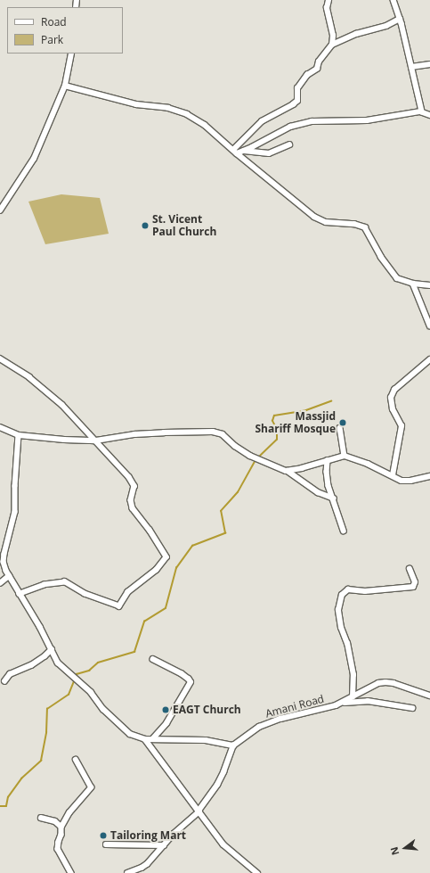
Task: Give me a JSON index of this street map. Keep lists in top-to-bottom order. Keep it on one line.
{"streets":{"street":["Amani Road"]},"places":["St. Vicent Paul Church","Massjid Shariff Mosque","EAGT Church","Tailoring Mart"],"legend":["Road","Park"],"north":"left"}
